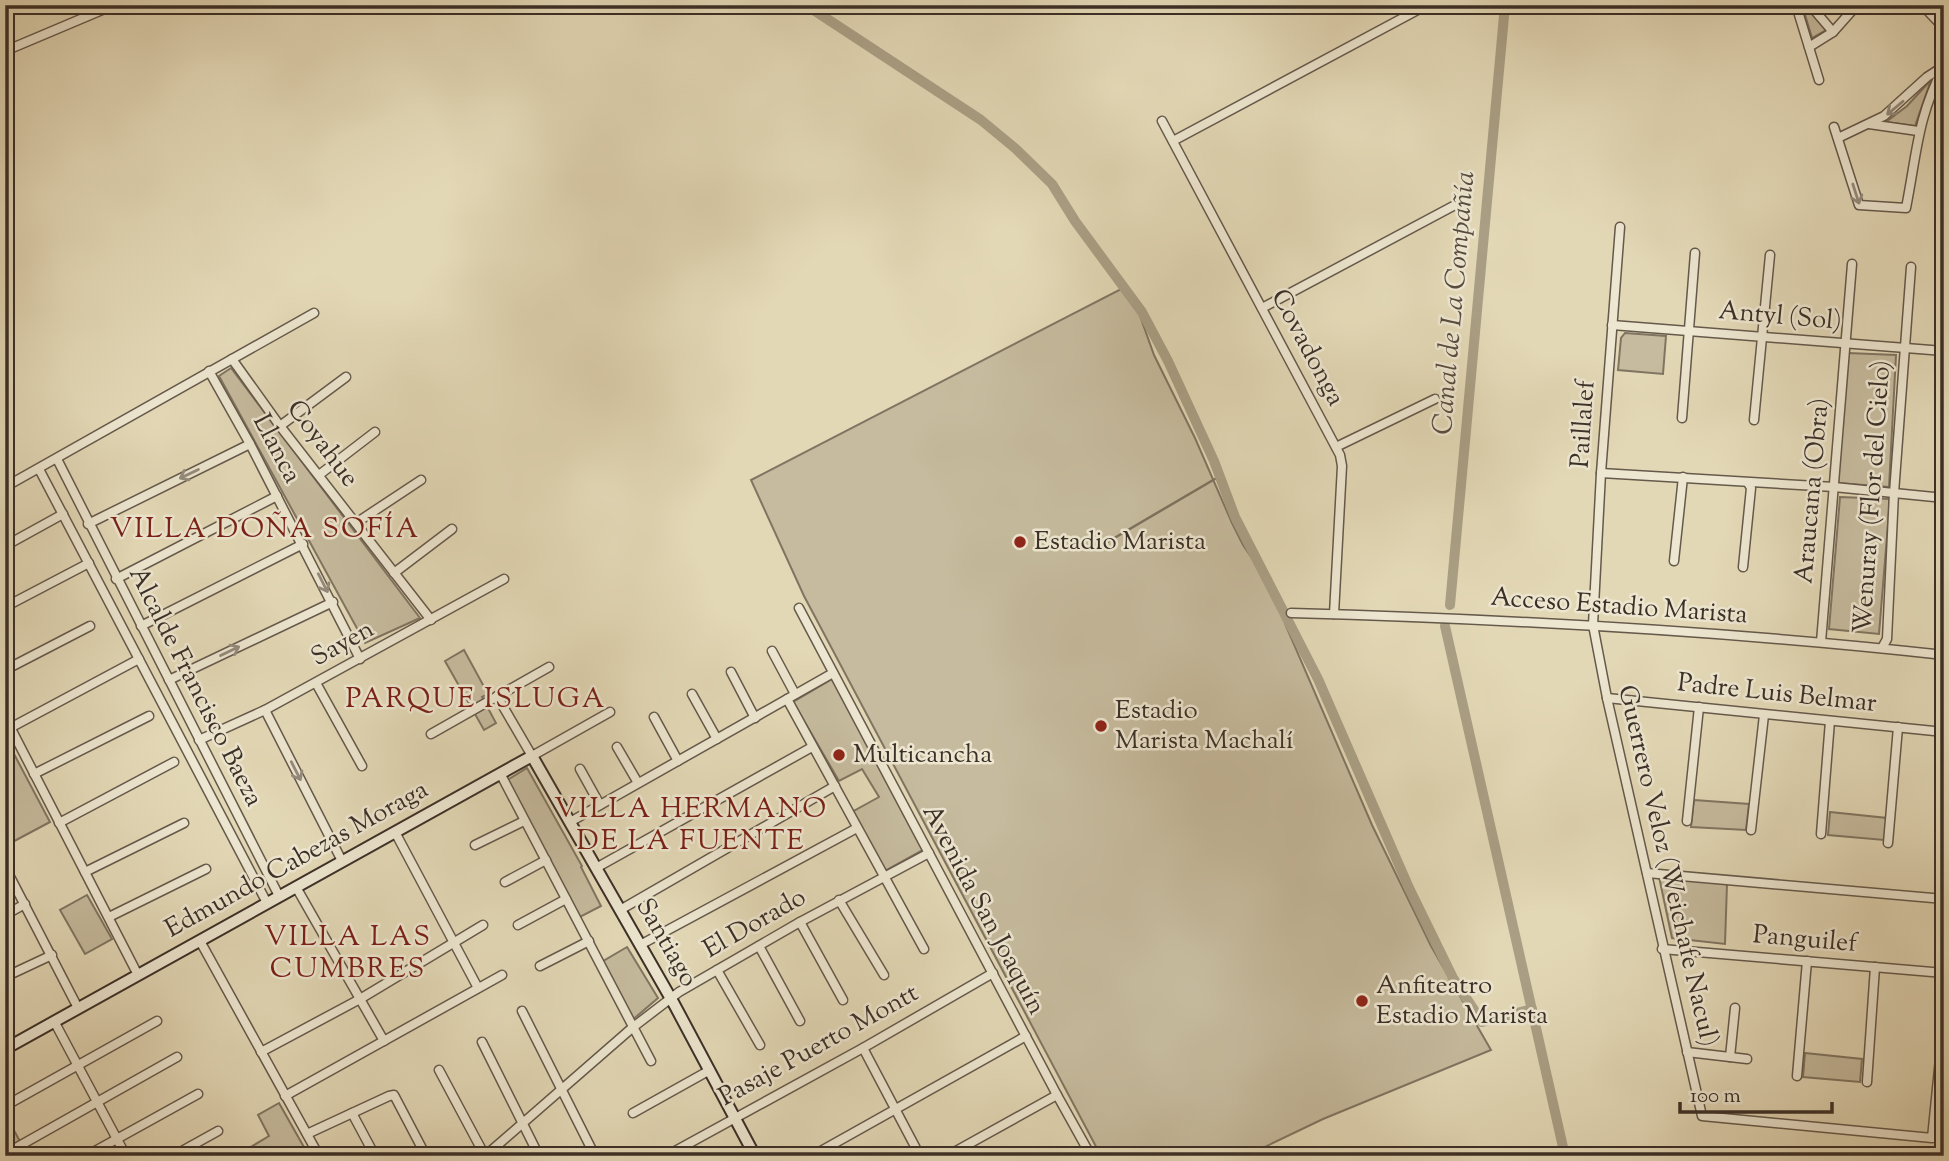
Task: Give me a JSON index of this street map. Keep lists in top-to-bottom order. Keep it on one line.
{"streets":{"street":["Antyl (Sol)","Covadonga","Paillalef","Coyahue","Llanca","Araucana (Obra)","Wenuray (Flor del Cielo)","Acceso Estadio Marista","Sayen","Alcalde Francisco Baeza","Padre Luis Belmar","Edmundo Cabezas Moraga","Guerrero Veloz (Weichafe Nacul)","Avenida San Joaquín","El Dorado","Panguilef","Santiago","Pasaje Puerto Montt"]},"crossings":[["Antyl (Sol)","Paillalef"],["Antyl (Sol)","Araucana (Obra)"],["Antyl (Sol)","Wenuray (Flor del Cielo)"],["Covadonga","Acceso Estadio Marista"],["Paillalef","Acceso Estadio Marista"],["Paillalef","Guerrero Veloz (Weichafe Nacul)"],["Coyahue","Sayen"],["Llanca","Sayen"],["Araucana (Obra)","Acceso Estadio Marista"],["Wenuray (Flor del Cielo)","Acceso Estadio Marista"],["Acceso Estadio Marista","Guerrero Veloz (Weichafe Nacul)"],["Sayen","Alcalde Francisco Baeza"],["Alcalde Francisco Baeza","Edmundo Cabezas Moraga"],["Padre Luis Belmar","Guerrero Veloz (Weichafe Nacul)"],["Edmundo Cabezas Moraga","Santiago"],["Guerrero Veloz (Weichafe Nacul)","Panguilef"],["Avenida San Joaquín","El Dorado"],["Avenida San Joaquín","Pasaje Puerto Montt"],["El Dorado","Santiago"],["Santiago","Pasaje Puerto Montt"]],"districts":["VILLA DOÑA SOFÍA","PARQUE ISLUGA","VILLA HERMANO DE LA FUENTE","VILLA LAS CUMBRES"],"water":["Canal de La Compañía"],"places":["Estadio Marista","Estadio Marista Machalí","Multicancha","Anfiteatro Estadio Marista"],"scale_bar":"100 m"}
